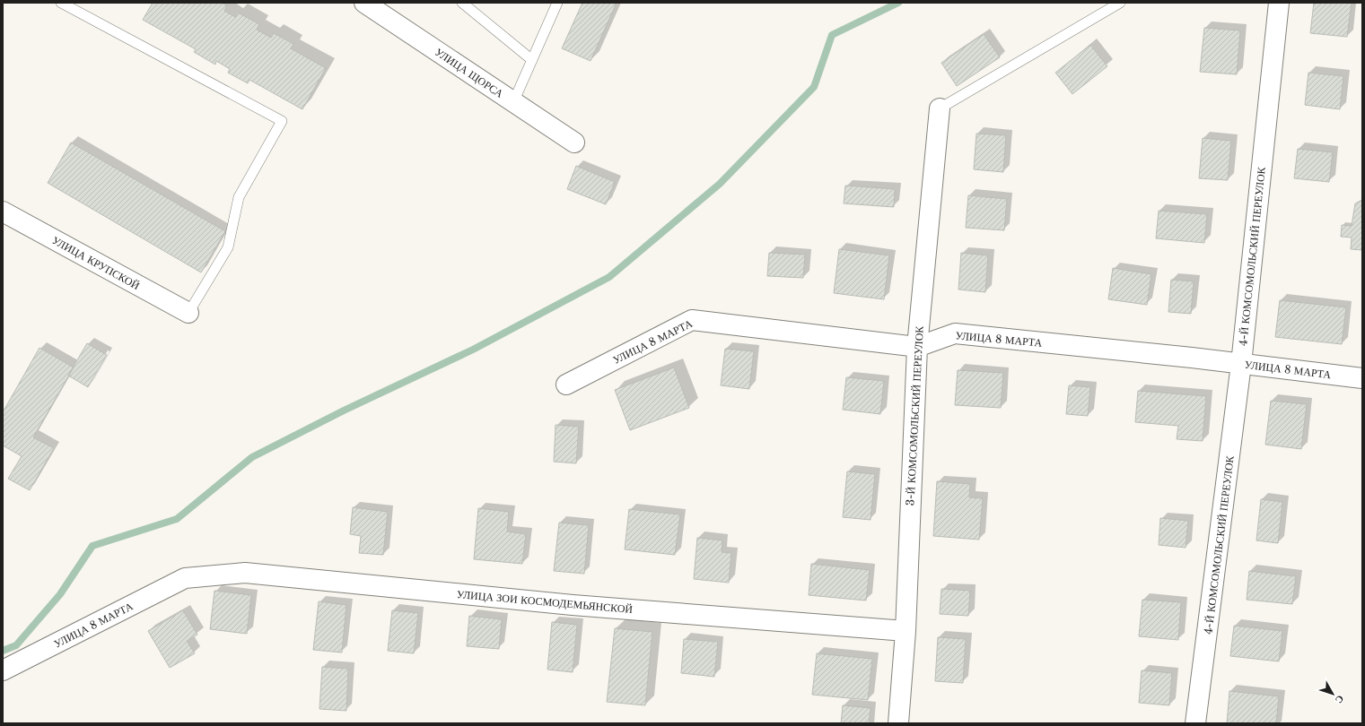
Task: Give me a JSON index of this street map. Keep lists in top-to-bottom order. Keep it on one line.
{"streets":{"street":["УЛИЦА ЩОРСА","4-Й КОМСОМОЛЬСКИЙ ПЕРЕУЛОК","УЛИЦА КРУПСКОЙ","УЛИЦА 8 МАРТА","3-Й КОМСОМОЛЬСКИЙ ПЕРЕУЛОК","УЛИЦА ЗОИ КОСМОДЕМЬЯНСКОЙ"]},"crossings":[["4-Й КОМСОМОЛЬСКИЙ ПЕРЕУЛОК","УЛИЦА 8 МАРТА"],["УЛИЦА 8 МАРТА","3-Й КОМСОМОЛЬСКИЙ ПЕРЕУЛОК"],["УЛИЦА 8 МАРТА","УЛИЦА ЗОИ КОСМОДЕМЬЯНСКОЙ"],["3-Й КОМСОМОЛЬСКИЙ ПЕРЕУЛОК","УЛИЦА ЗОИ КОСМОДЕМЬЯНСКОЙ"]],"north":"bottom right"}
